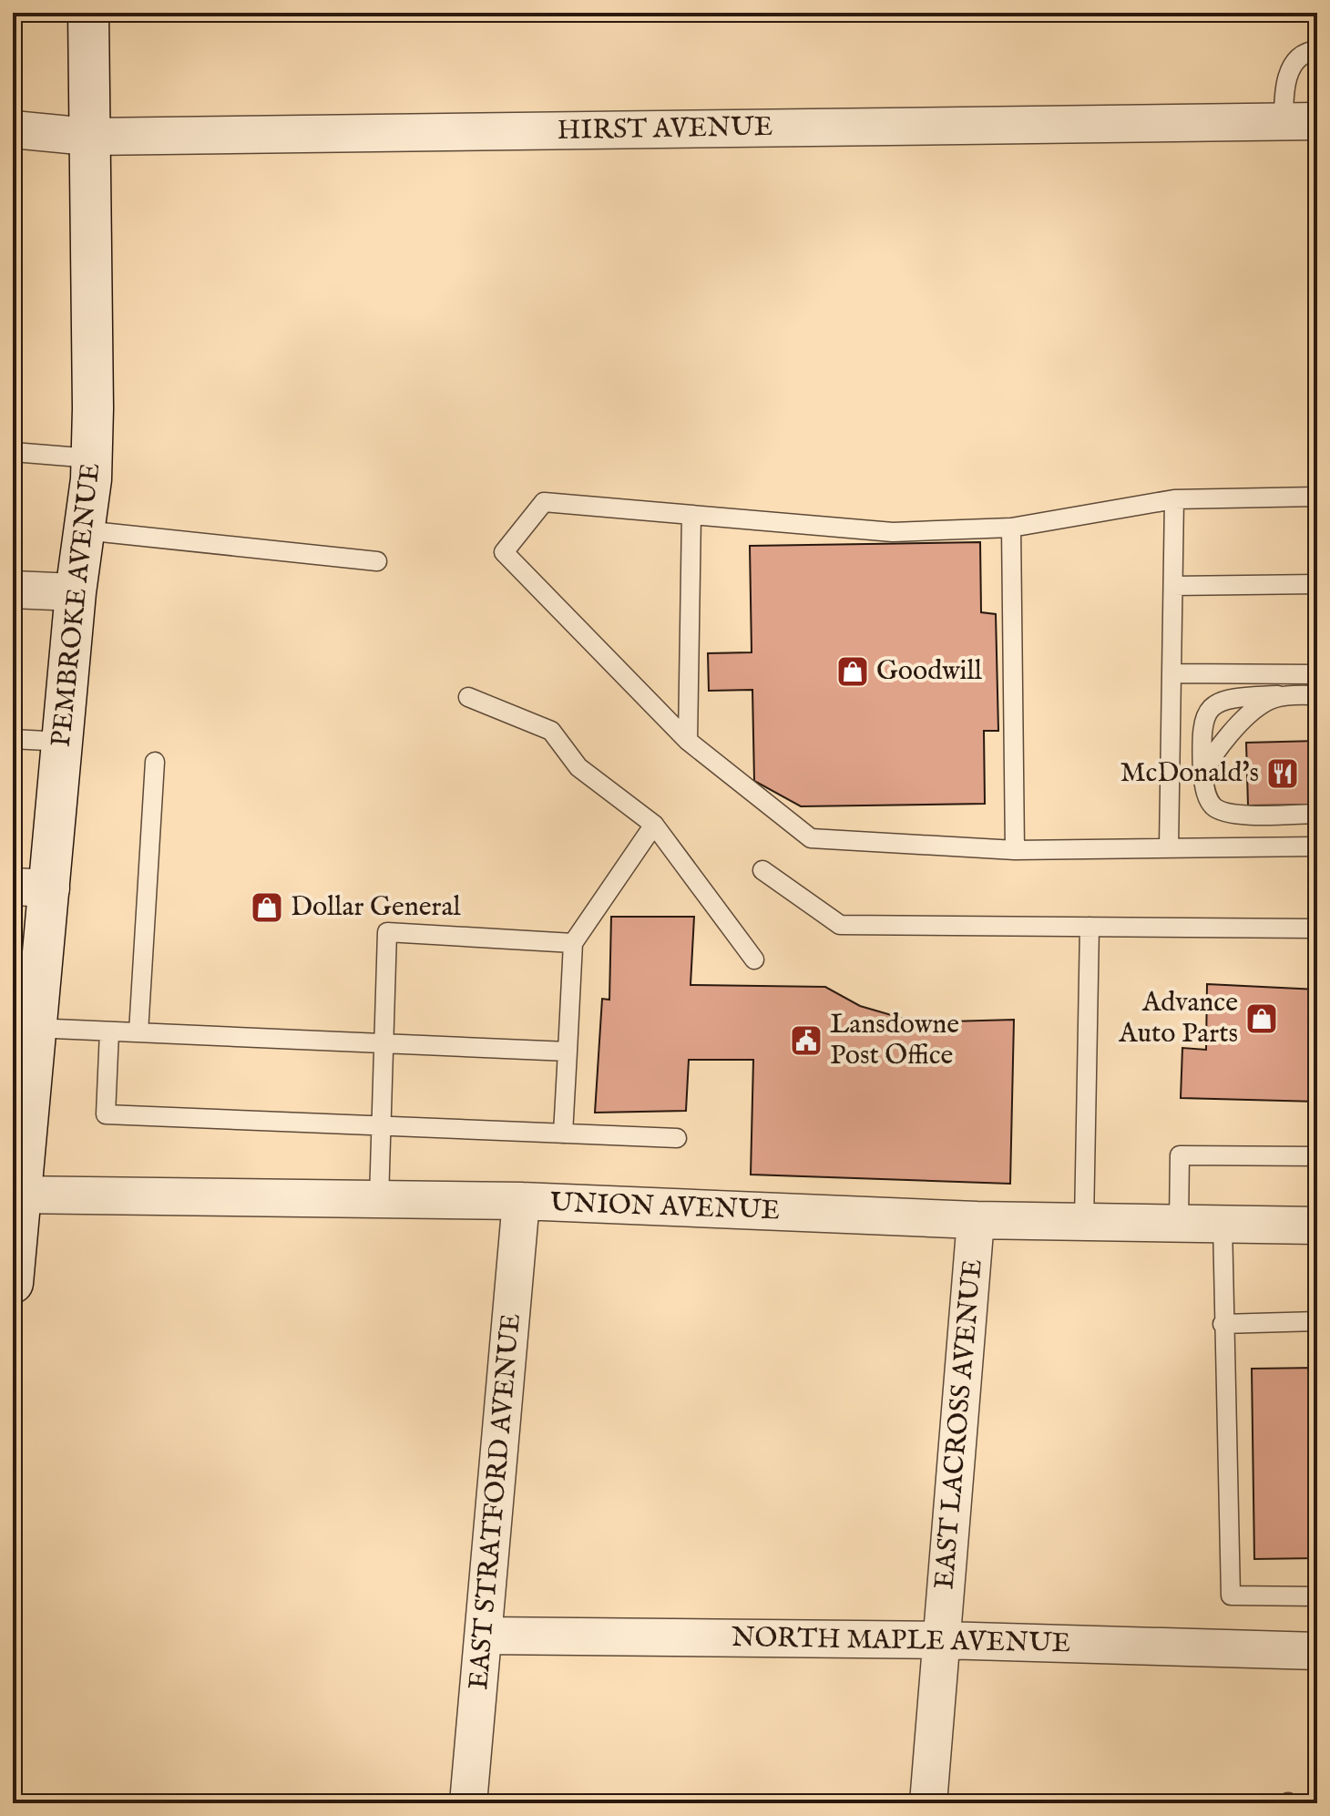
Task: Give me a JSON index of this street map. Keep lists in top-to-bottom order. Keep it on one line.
{"streets":{"street":["HIRST AVENUE","PEMBROKE AVENUE","UNION AVENUE","EAST LACROSS AVENUE","EAST STRATFORD AVENUE","NORTH MAPLE AVENUE"]},"crossings":[["HIRST AVENUE","PEMBROKE AVENUE"],["PEMBROKE AVENUE","UNION AVENUE"],["UNION AVENUE","EAST LACROSS AVENUE"],["UNION AVENUE","EAST STRATFORD AVENUE"],["EAST LACROSS AVENUE","NORTH MAPLE AVENUE"],["EAST STRATFORD AVENUE","NORTH MAPLE AVENUE"]],"places":{"shop":["Goodwill","Dollar General","Advance Auto Parts"],"restaurant":["McDonald's"],"public building":["Lansdowne Post Office"]}}
